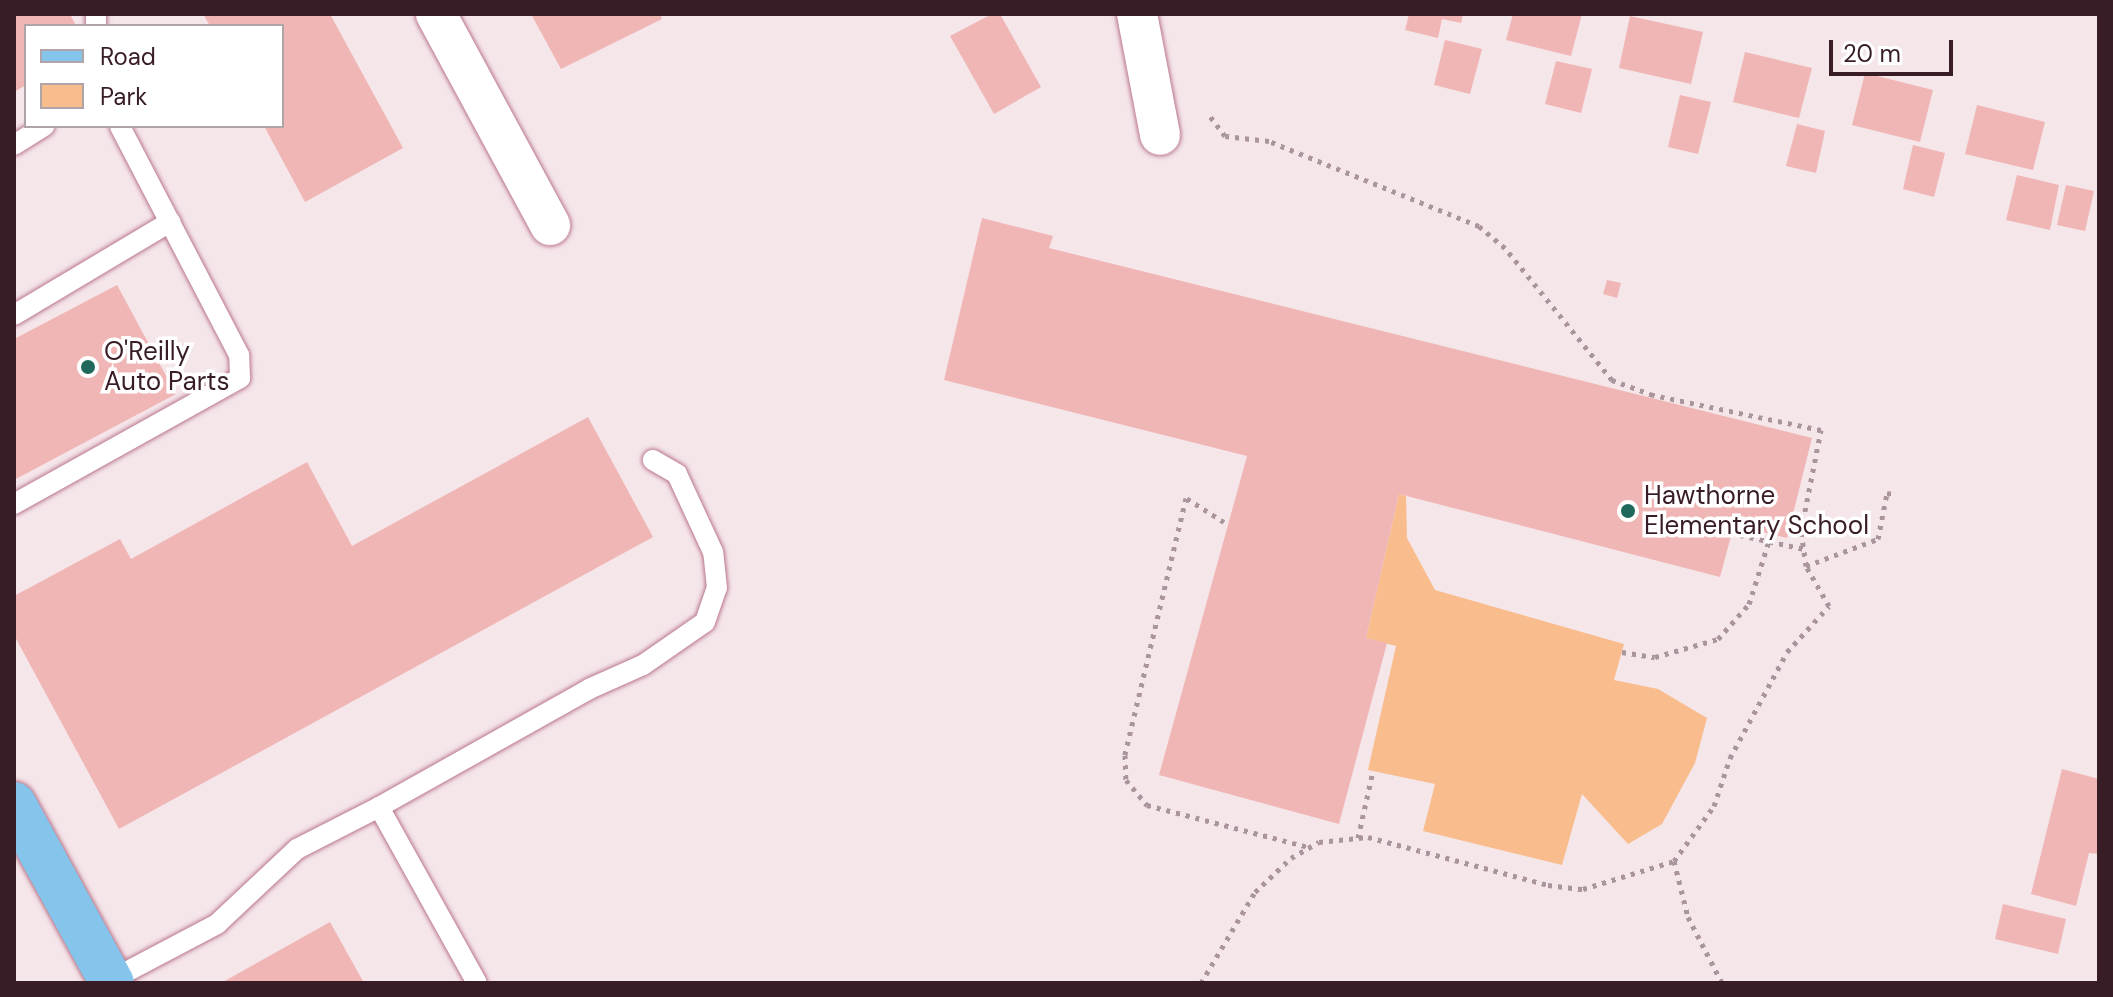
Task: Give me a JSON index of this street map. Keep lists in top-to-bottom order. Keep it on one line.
{"places":["O'Reilly Auto Parts","Hawthorne Elementary School"],"legend":["Road","Park"],"scale_bar":"20 m"}
